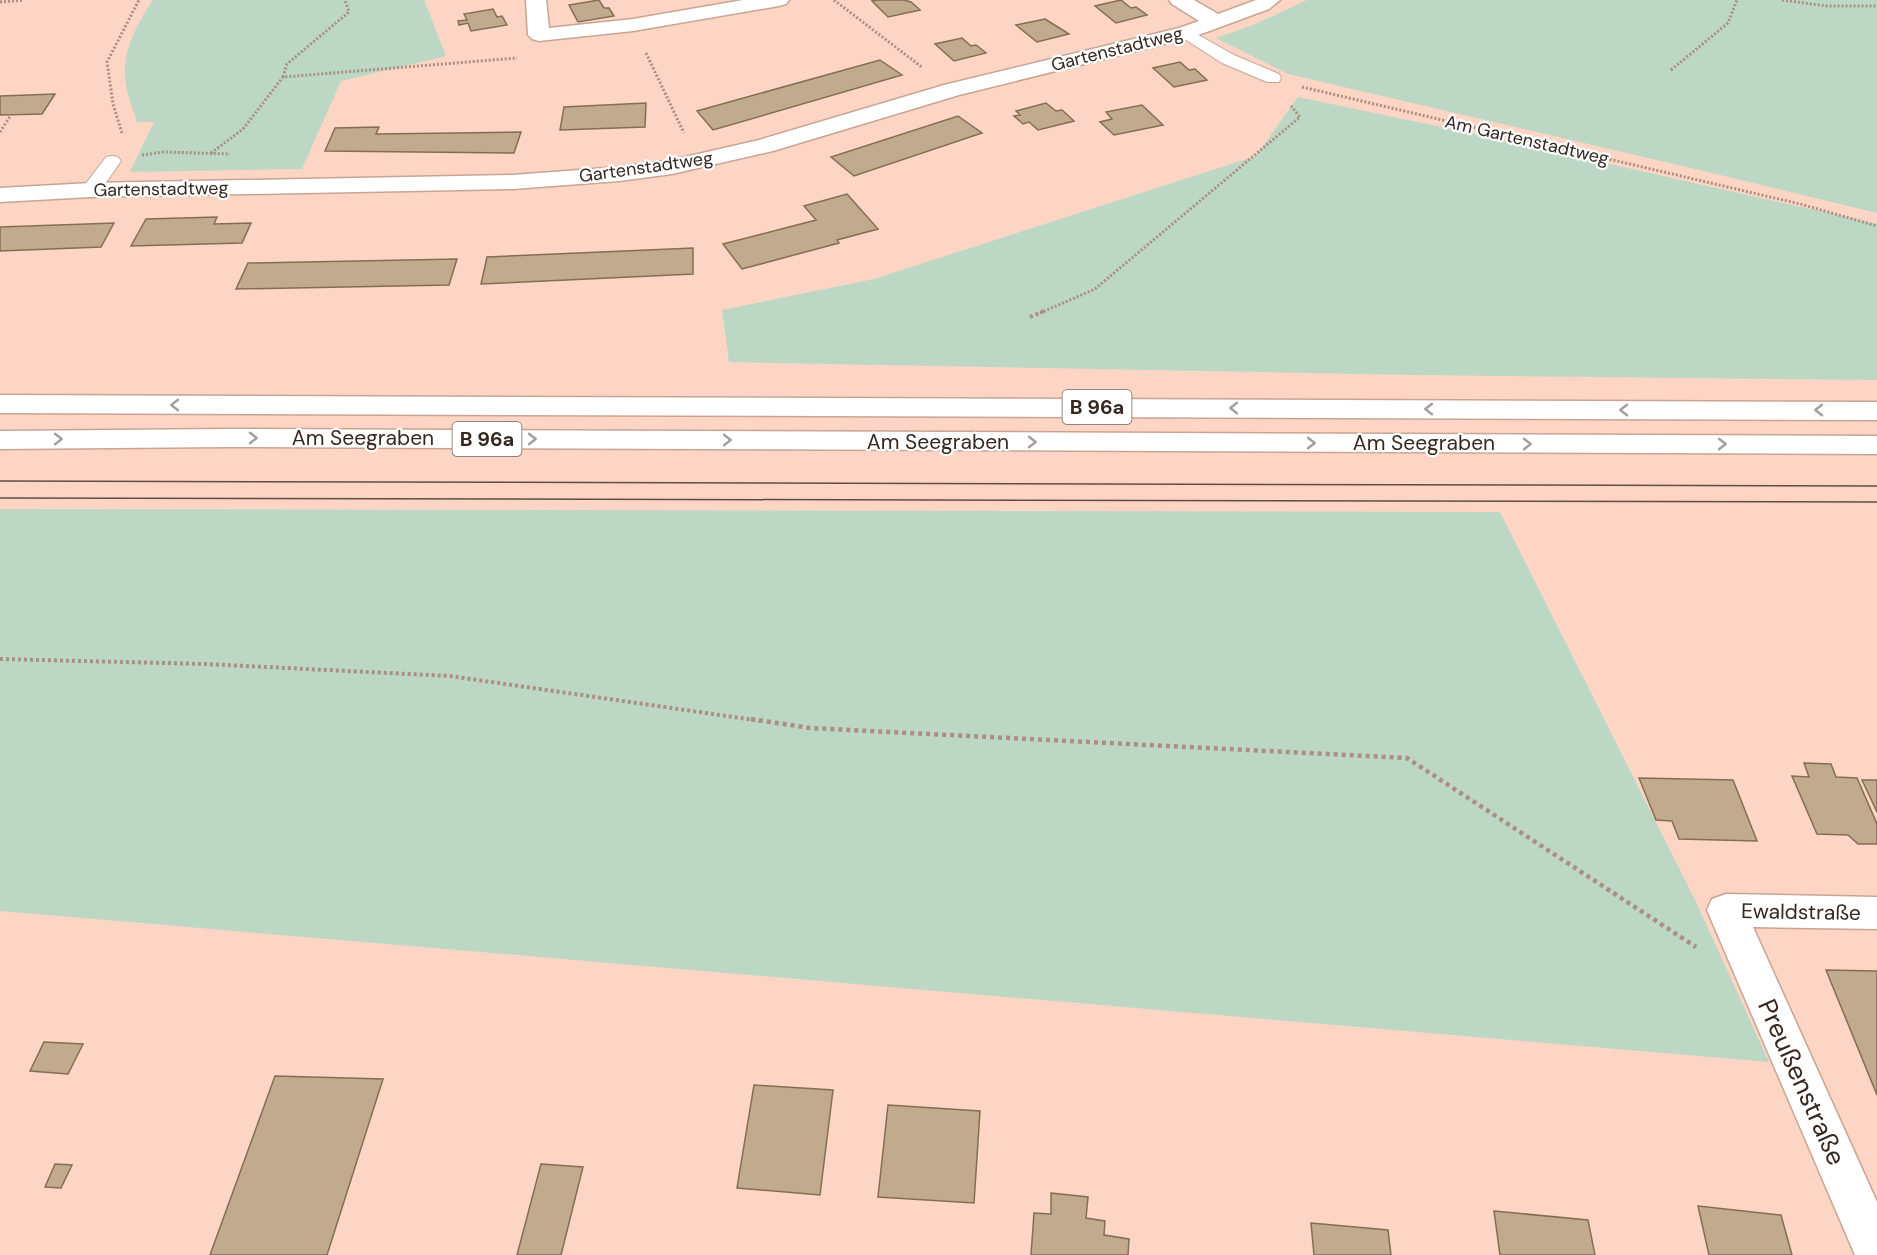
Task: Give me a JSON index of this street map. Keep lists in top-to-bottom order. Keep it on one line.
{"streets":{"main road":["Gartenstadtweg","B 96a","Am Seegraben","Ewaldstraße","Preußenstraße"],"path":["Am Gartenstadtweg"]},"crossings":[["Ewaldstraße","Preußenstraße"]]}
